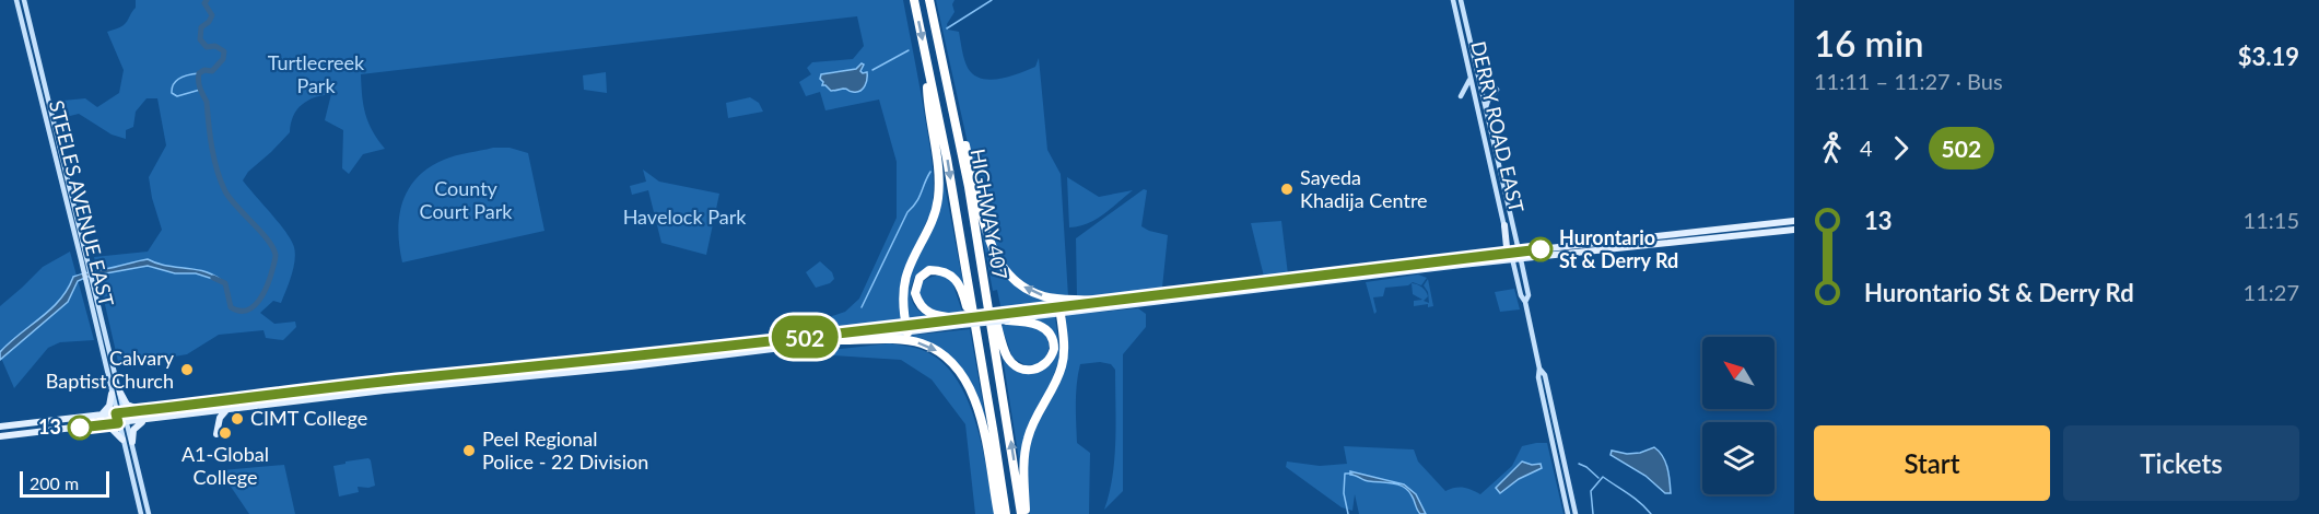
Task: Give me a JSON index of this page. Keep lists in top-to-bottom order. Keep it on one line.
{"streets":{"highway":["HIGHWAY 407"],"main road":["DERRY ROAD EAST","STEELES AVENUE EAST"]},"parks":["Turtlecreek Park","County Court Park","Havelock Park"],"places":["Sayeda Khadija Centre","Hurontario St & Derry Rd","Calvary Baptist Church","CIMT College","13","A1-Global College","Peel Regional Police - 22 Division"],"lines":["bus line 502"],"scale_bar":"200 m","north":"top left","page":{"on_map":"502","heading":["16 min","11:11 – 11:27 · Bus","$3.19"],"legs":["4","502"],"list":[{"name":"13","value":"11:15"},{"name":"Hurontario St & Derry Rd","value":"11:27"}],"buttons":["Start","Tickets"],"scale":"200 m"}}
